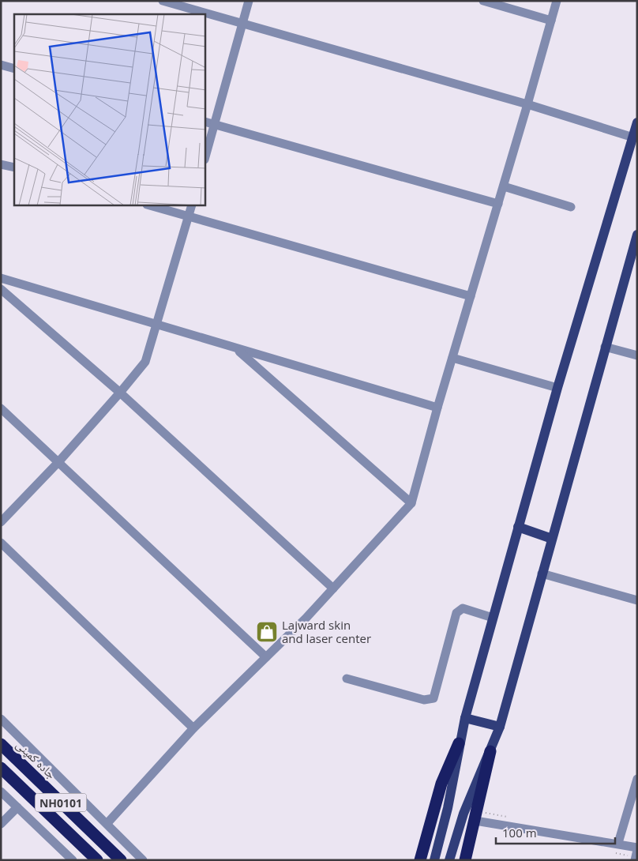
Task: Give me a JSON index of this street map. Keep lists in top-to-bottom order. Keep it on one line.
{"streets":{"highway":["جاده کمپنی","NH0101"]},"places":{"shop":["Lajward skin and laser center"]},"scale_bar":"100 m"}
